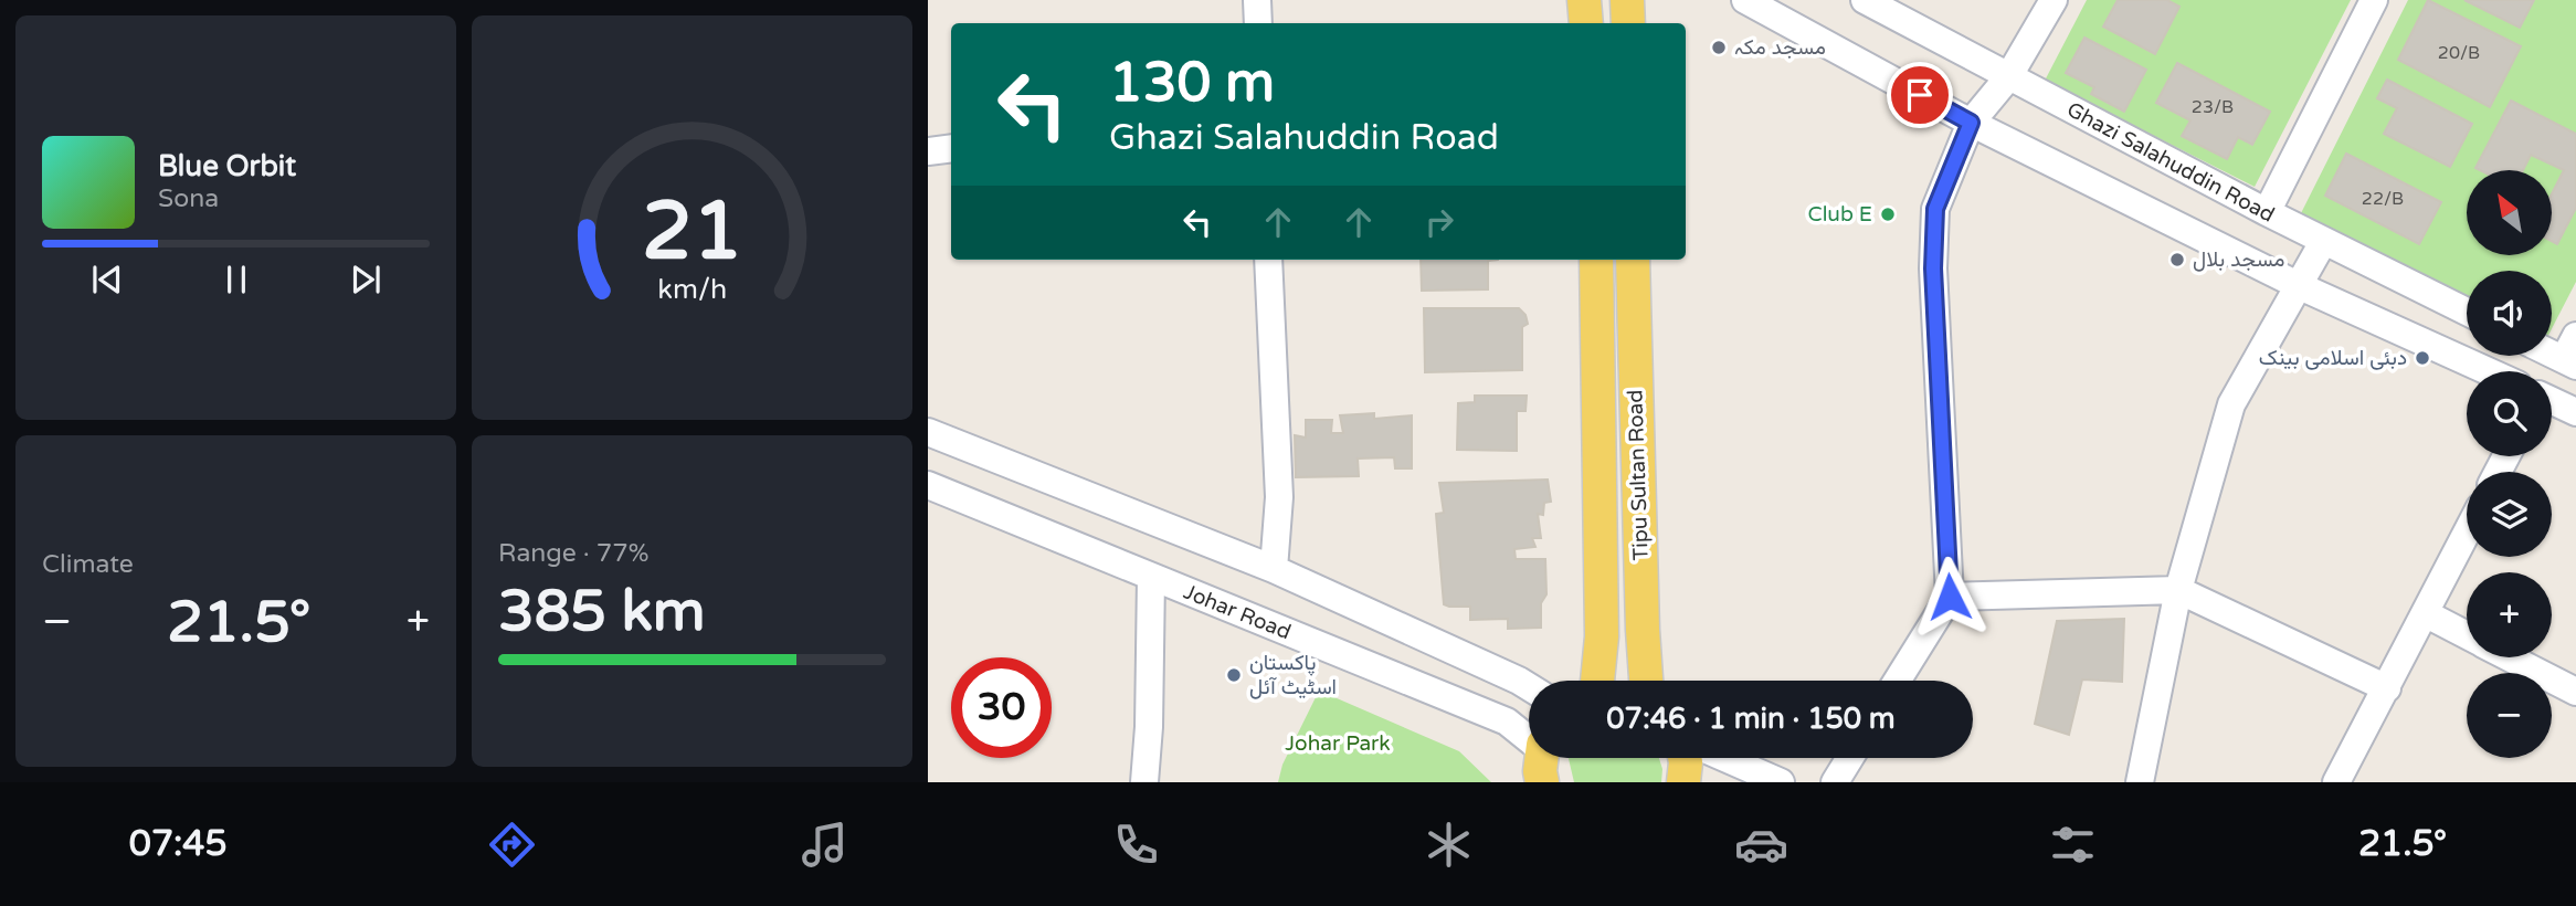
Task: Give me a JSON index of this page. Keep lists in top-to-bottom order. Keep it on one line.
{"streets":{"main road":["Tipu Sultan Road"],"street":["Ghazi Salahuddin Road","Johar Road"]},"parks":["Johar Park"],"places":["مسجد مکہ","Club E","مسجد بلال","دبئی اسلامی بینک","پاکستان اسٹیٹ آئل"],"house_numbers":["20/B","23/B","22/B"],"north":"top left","page":{"turn":["130 m","Ghazi Salahuddin Road"],"song":["Blue Orbit","Sona"],"map_buttons":["+","−"],"tile":["Climate",["Range · 77%","385 km"]],"heat":["−","21.5°","+"],"limit":"30","trip":"07:46 · 1 min · 150 m","tabs":["07:45","21.5°"],"gauge":["21","km/h"]}}
